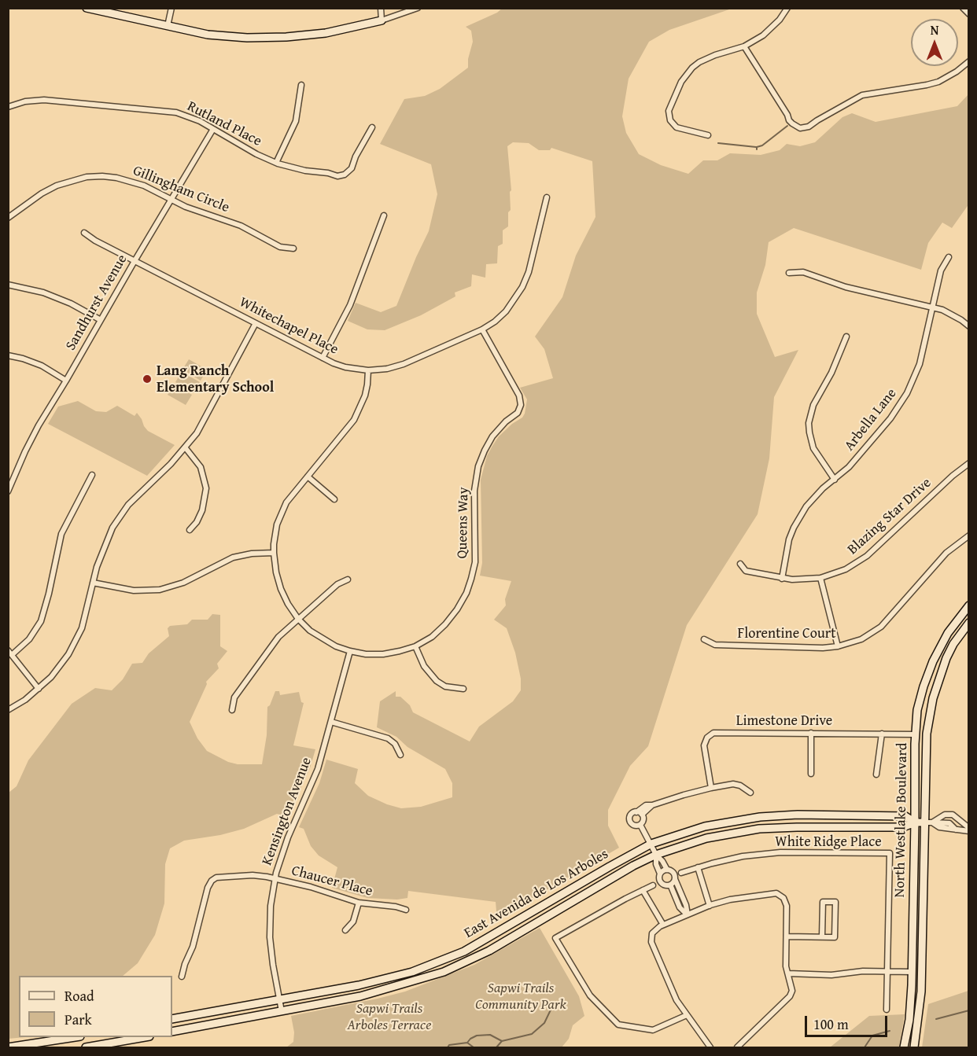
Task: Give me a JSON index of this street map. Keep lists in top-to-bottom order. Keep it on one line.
{"streets":{"main road":["North Westlake Boulevard","East Avenida de Los Arboles"],"street":["Rutland Place","Gillingham Circle","Sandhurst Avenue","Whitechapel Place","Arbella Lane","Blazing Star Drive","Queens Way","Florentine Court","Limestone Drive","Kensington Avenue","White Ridge Place","Chaucer Place"]},"crossings":[["Rutland Place","Sandhurst Avenue"],["Gillingham Circle","Sandhurst Avenue"],["Sandhurst Avenue","Whitechapel Place"],["Whitechapel Place","Queens Way"],["Arbella Lane","Blazing Star Drive"],["Queens Way","Kensington Avenue"],["Limestone Drive","North Westlake Boulevard"],["Kensington Avenue","Chaucer Place"],["Kensington Avenue","East Avenida de Los Arboles"],["North Westlake Boulevard","East Avenida de Los Arboles"]],"parks":["Sapwi Trails Community Park","Sapwi Trails Arboles Terrace"],"places":["Lang Ranch Elementary School"],"legend":["Road","Park"],"scale_bar":"100 m","north":"top"}
